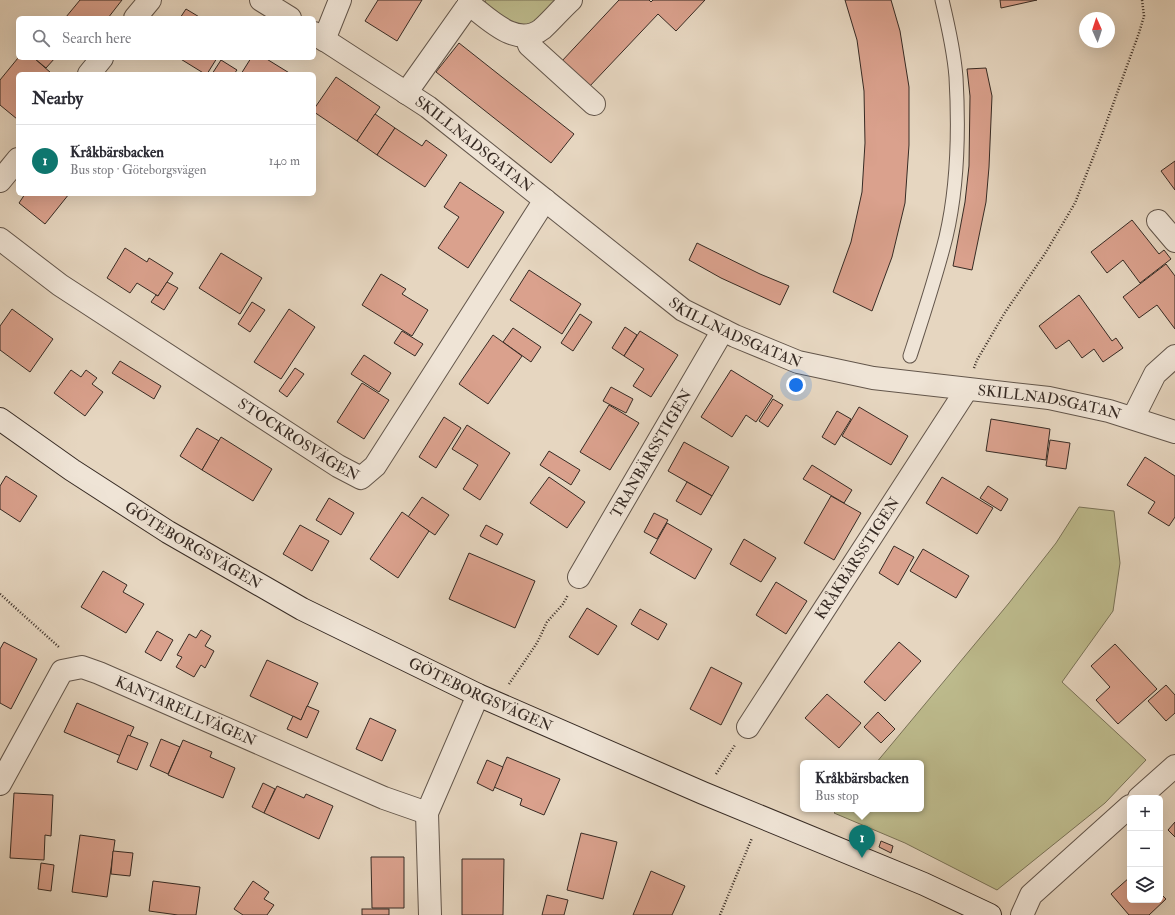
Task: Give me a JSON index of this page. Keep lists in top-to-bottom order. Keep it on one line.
{"streets":{"street":["SKILLNADSGATAN","STOCKROSVÄGEN","TRANBÄRSSTIGEN","GÖTEBORGSVÄGEN","KRÅKBÄRSSTIGEN","KANTARELLVÄGEN"]},"crossings":[["SKILLNADSGATAN","STOCKROSVÄGEN"],["SKILLNADSGATAN","TRANBÄRSSTIGEN"],["SKILLNADSGATAN","KRÅKBÄRSSTIGEN"]],"north":"top","page":{"search":"Search here","heading":"Nearby","list":[{"mark":"1","name":"Kråkbärsbacken","note":"Bus stop · Göteborgsvägen","value":"140 m"}],"popup":["Kråkbärsbacken","Bus stop"],"map_buttons":["+","−"],"pins":"1"}}
